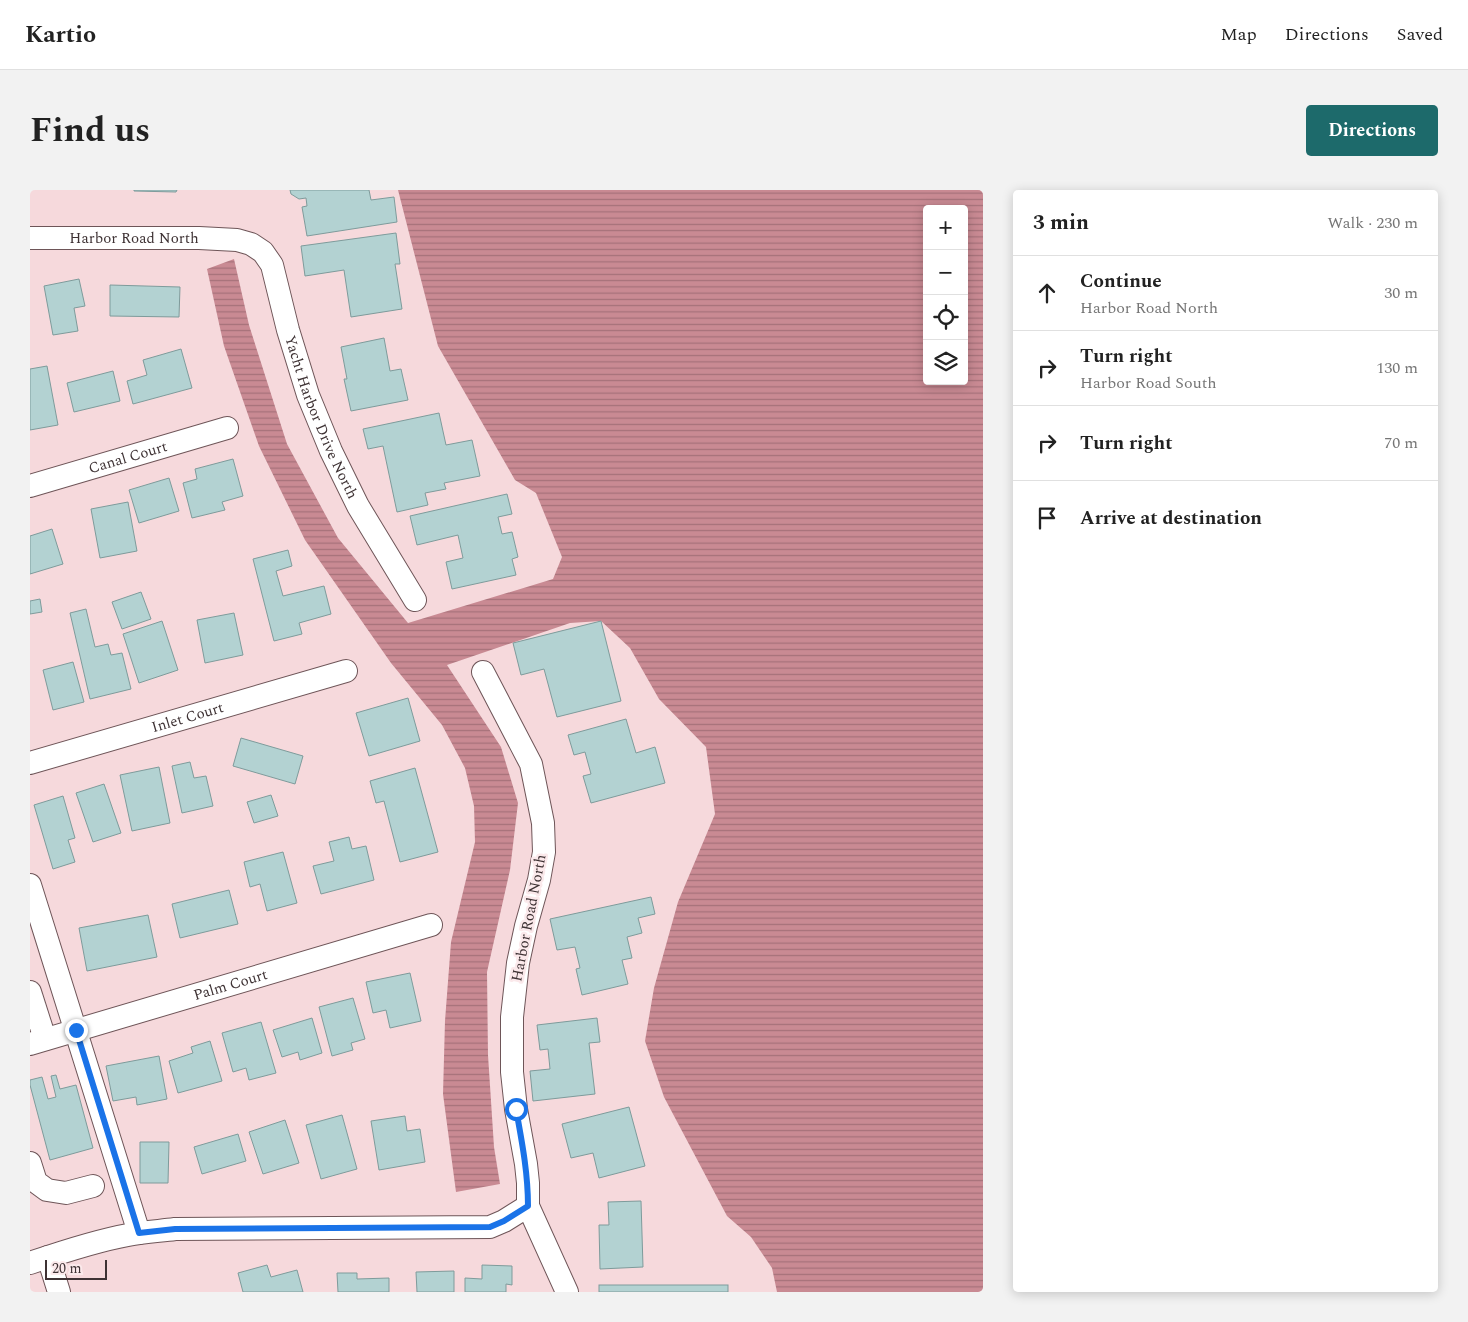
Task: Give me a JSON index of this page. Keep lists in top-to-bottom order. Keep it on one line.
{"streets":{"street":["Harbor Road North","Yacht Harbor Drive North","Canal Court","Inlet Court","Palm Court"]},"crossings":[["Harbor Road North","Yacht Harbor Drive North"]],"scale_bar":"20 m","page":{"header":"Kartio","nav":["Map","Directions","Saved"],"title":"Find us","buttons":"Directions","heading":["3 min","Walk · 230 m"],"map_buttons":["+","−"],"list":[["Continue","Harbor Road North","30 m"],["Turn right","Harbor Road South","130 m"],["Turn right","70 m"],"Arrive at destination"],"scale":"20 m"}}
